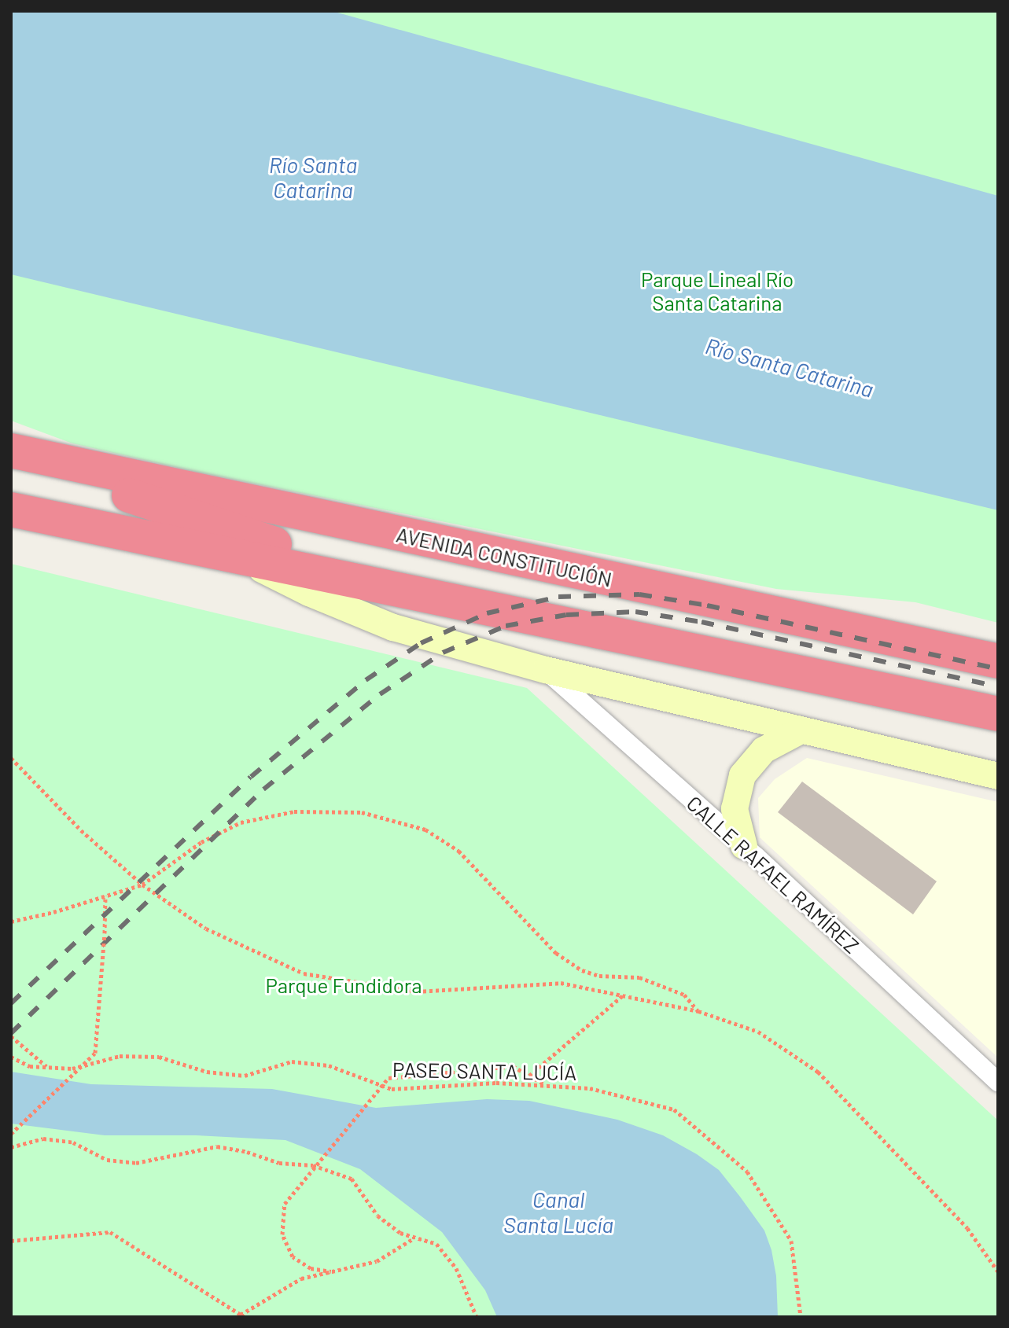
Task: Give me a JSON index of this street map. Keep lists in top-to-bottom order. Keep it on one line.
{"streets":{"highway":["AVENIDA CONSTITUCIÓN"],"street":["CALLE RAFAEL RAMÍREZ"],"path":["PASEO SANTA LUCÍA"]},"water":["Río Santa Catarina","Canal Santa Lucía"],"parks":["Parque Lineal Río Santa Catarina","Parque Fundidora"]}
